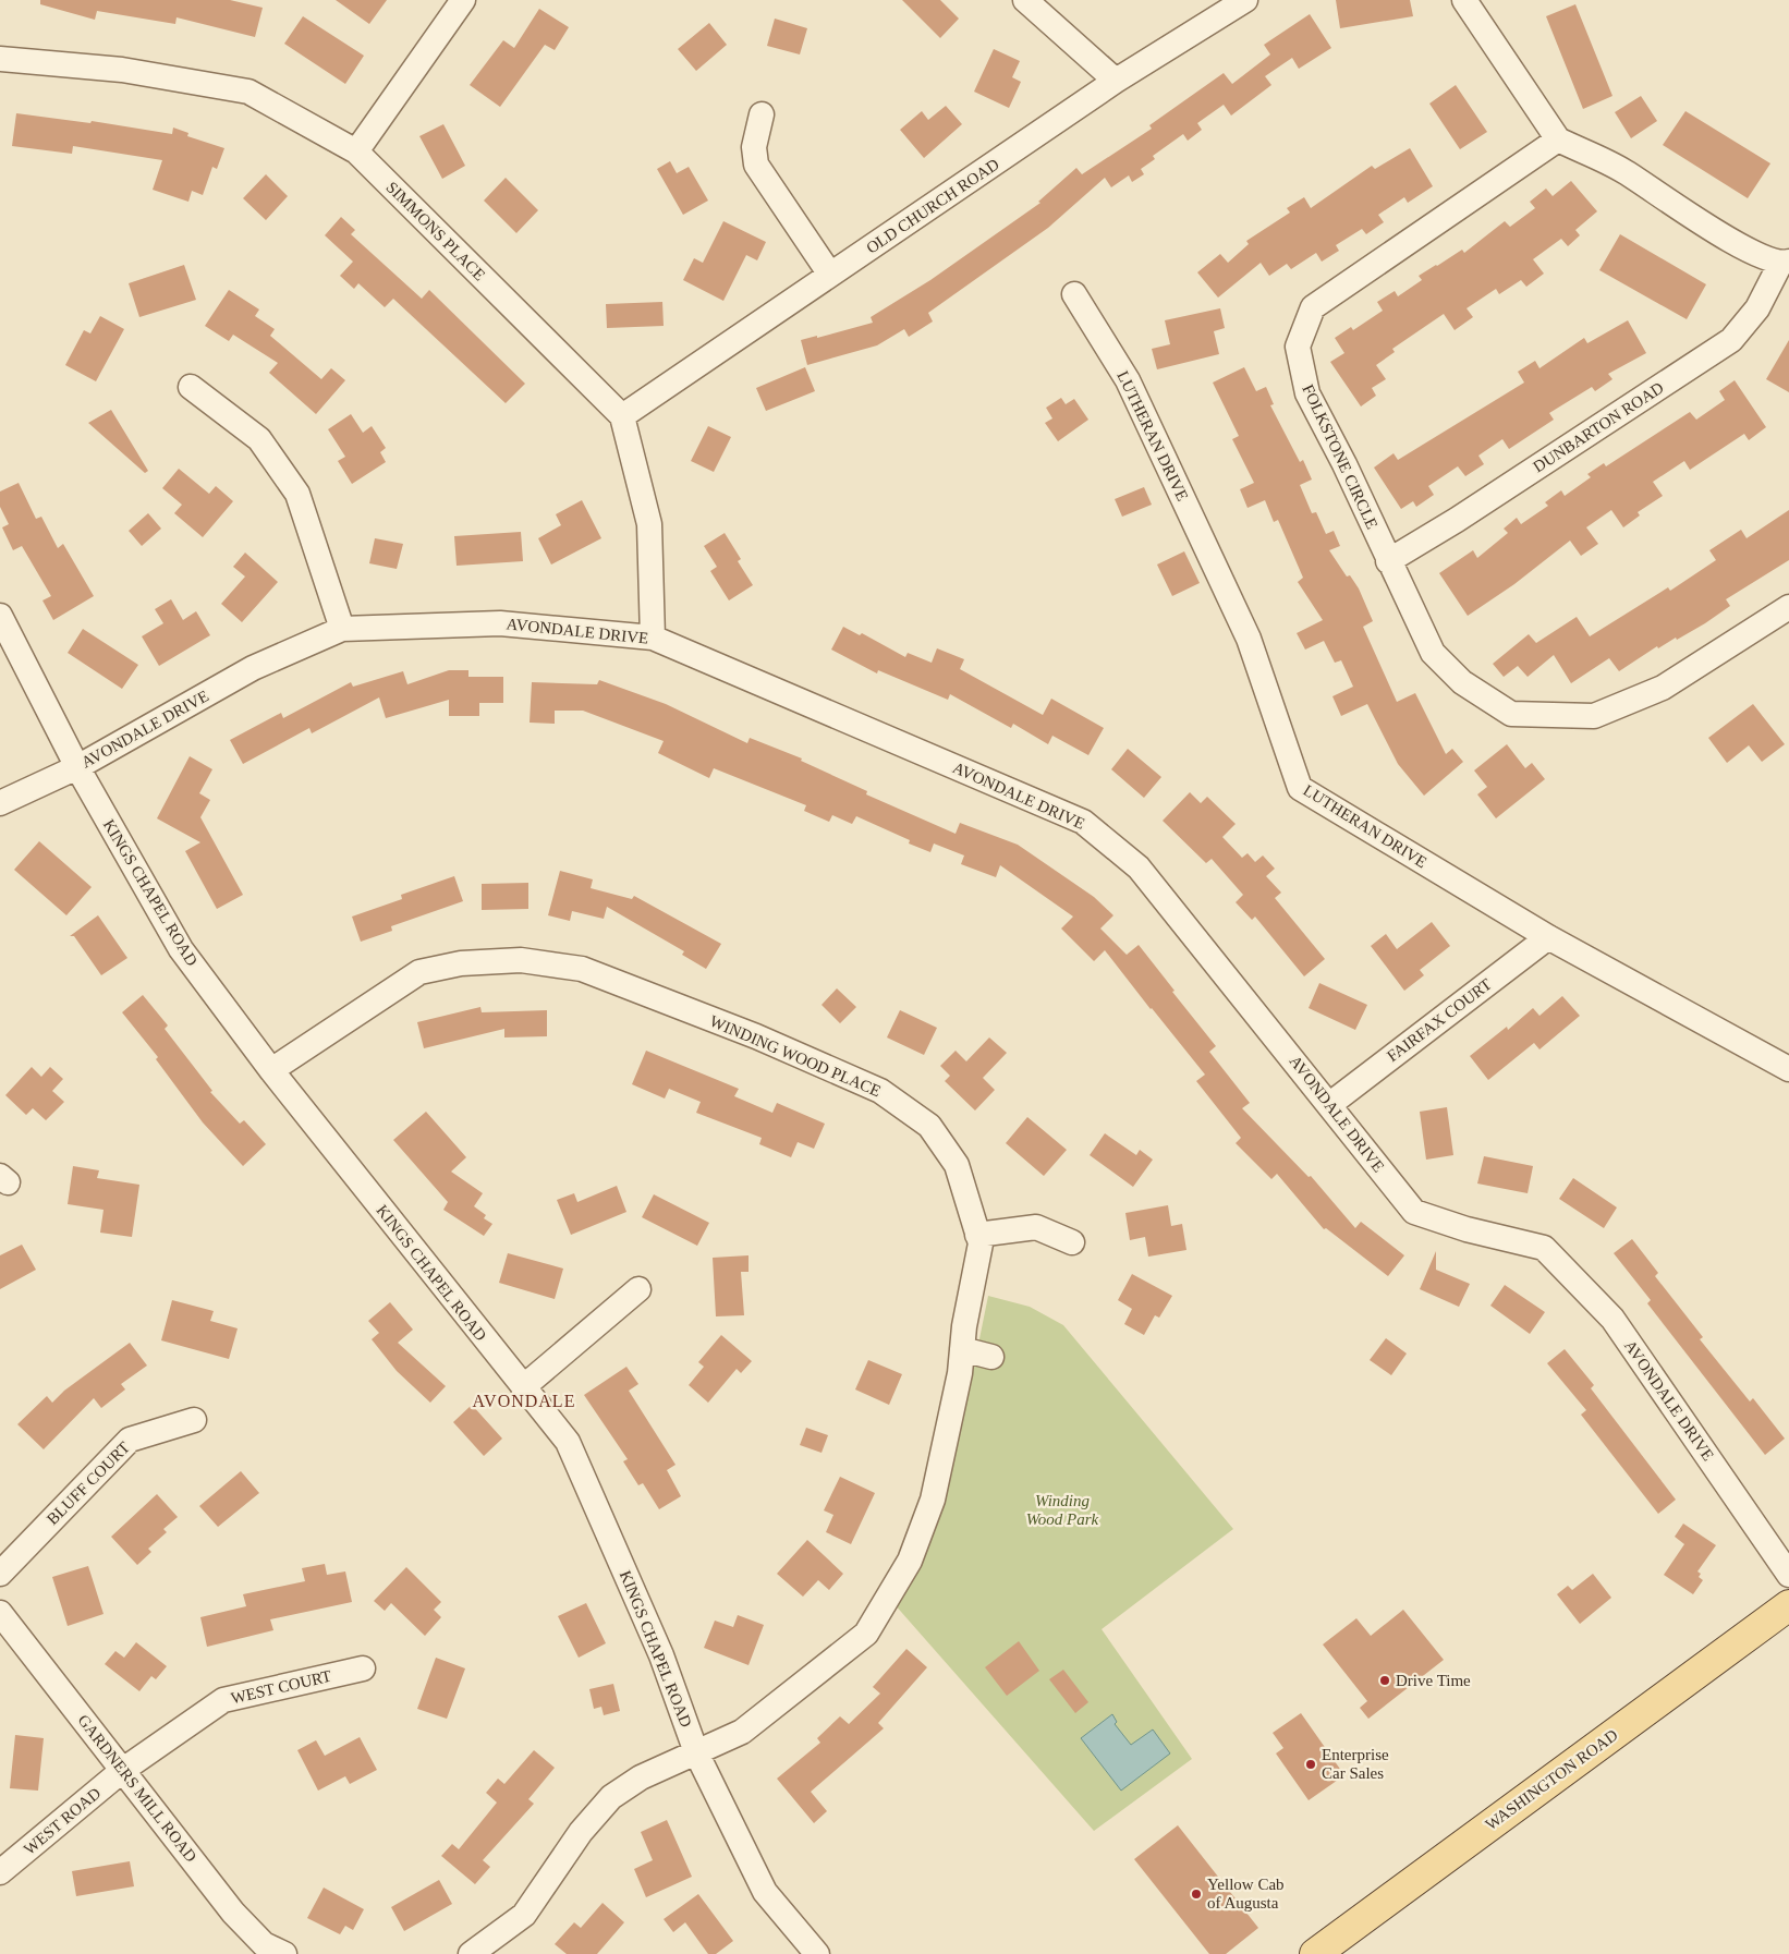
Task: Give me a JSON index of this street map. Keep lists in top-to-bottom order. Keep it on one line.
{"streets":{"main road":["WASHINGTON ROAD"],"street":["OLD CHURCH ROAD","SIMMONS PLACE","DUNBARTON ROAD","LUTHERAN DRIVE","FOLKSTONE CIRCLE","AVONDALE DRIVE","KINGS CHAPEL ROAD","FAIRFAX COURT","WINDING WOOD PLACE","BLUFF COURT","WEST COURT","GARDNERS MILL ROAD","WEST ROAD"]},"crossings":[["OLD CHURCH ROAD","SIMMONS PLACE"],["DUNBARTON ROAD","FOLKSTONE CIRCLE"],["LUTHERAN DRIVE","FAIRFAX COURT"],["AVONDALE DRIVE","KINGS CHAPEL ROAD"],["AVONDALE DRIVE","FAIRFAX COURT"],["KINGS CHAPEL ROAD","WINDING WOOD PLACE"],["WEST COURT","GARDNERS MILL ROAD"],["WEST COURT","WEST ROAD"],["GARDNERS MILL ROAD","WEST ROAD"]],"districts":["AVONDALE"],"parks":["Winding Wood Park"],"places":["Drive Time","Enterprise Car Sales","Yellow Cab of Augusta"]}
